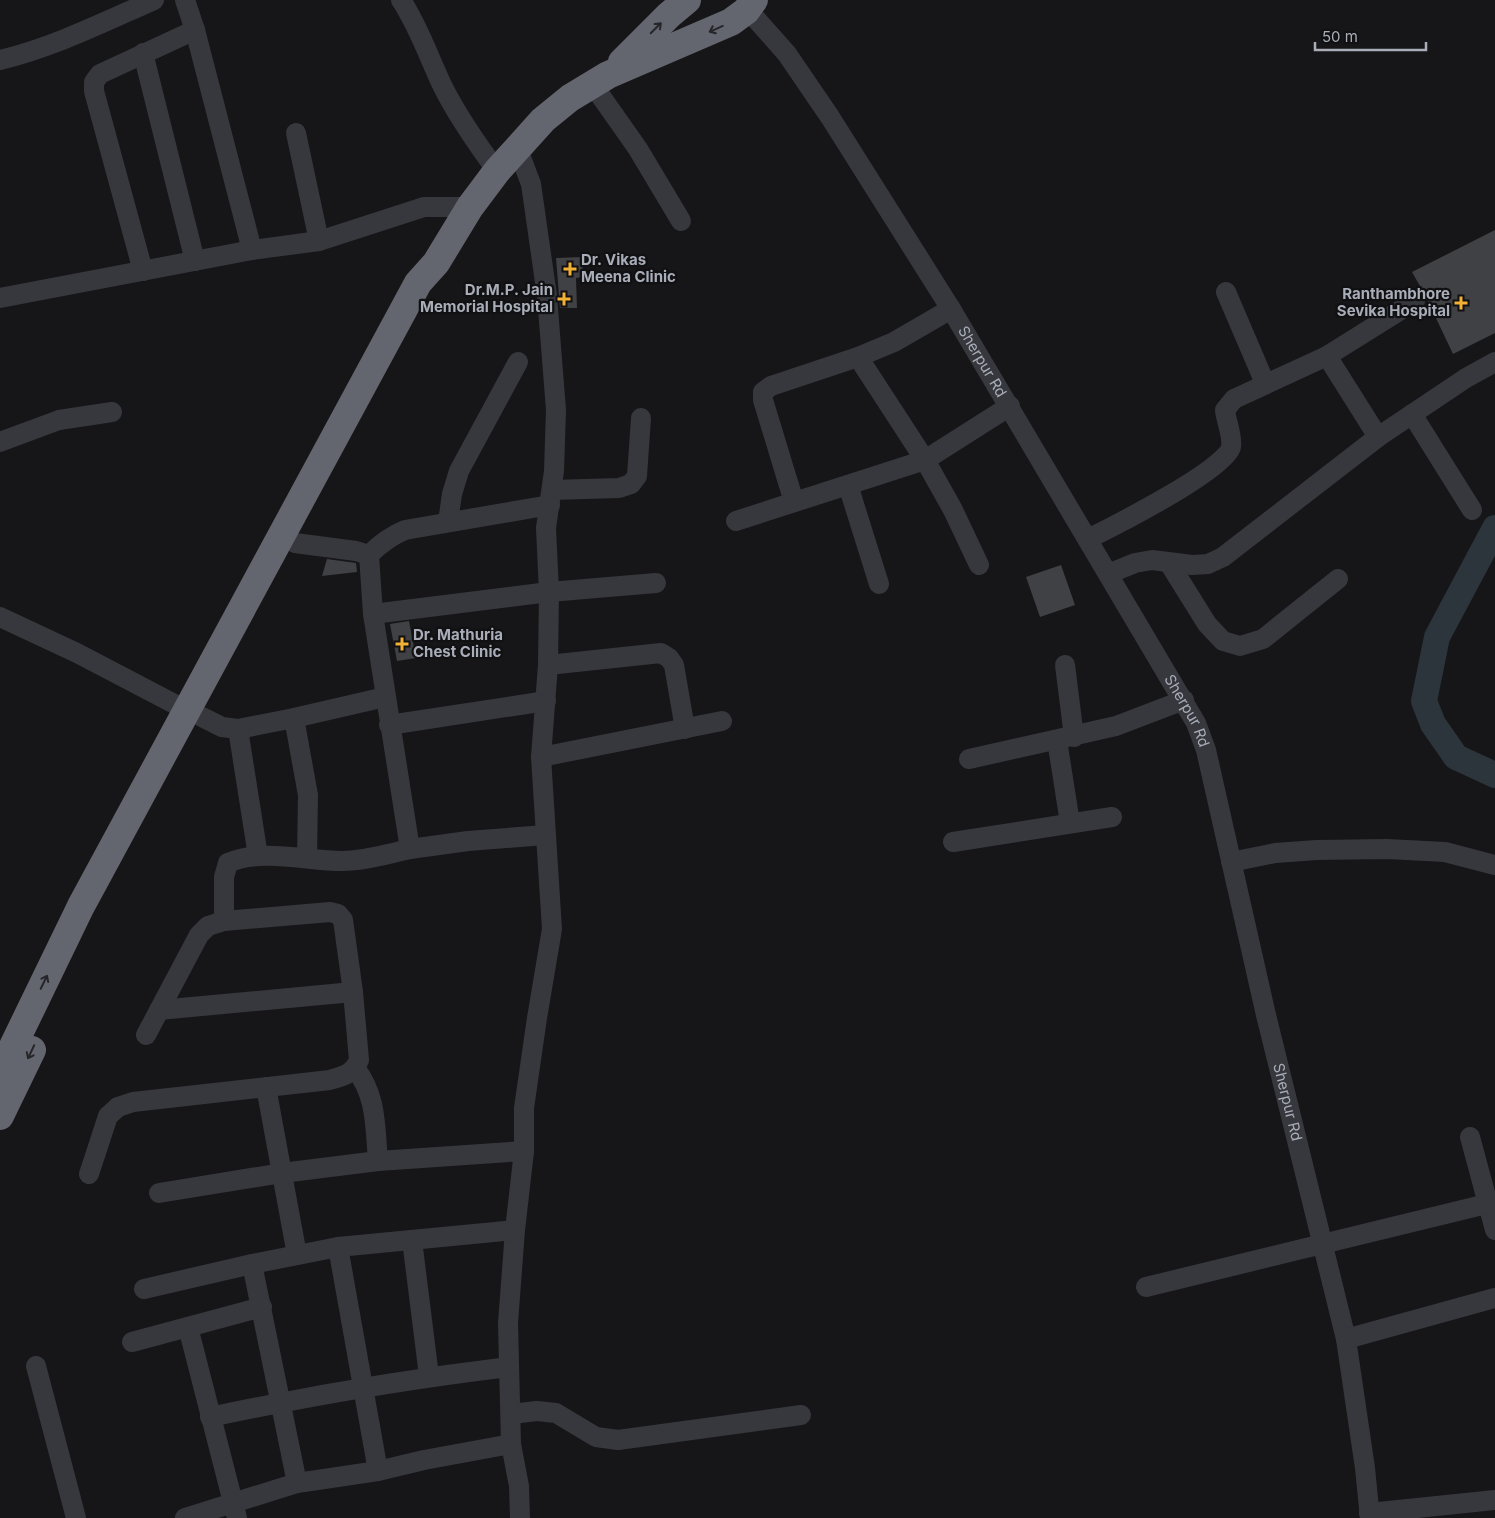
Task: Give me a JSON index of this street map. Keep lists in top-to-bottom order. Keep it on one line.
{"streets":{"street":["Sherpur Rd"]},"places":{"health":["Dr. Vikas Meena Clinic","Dr.M.P. Jain Memorial Hospital","Ranthambhore Sevika Hospital","Dr. Mathuria Chest Clinic"]},"scale_bar":"50 m"}
